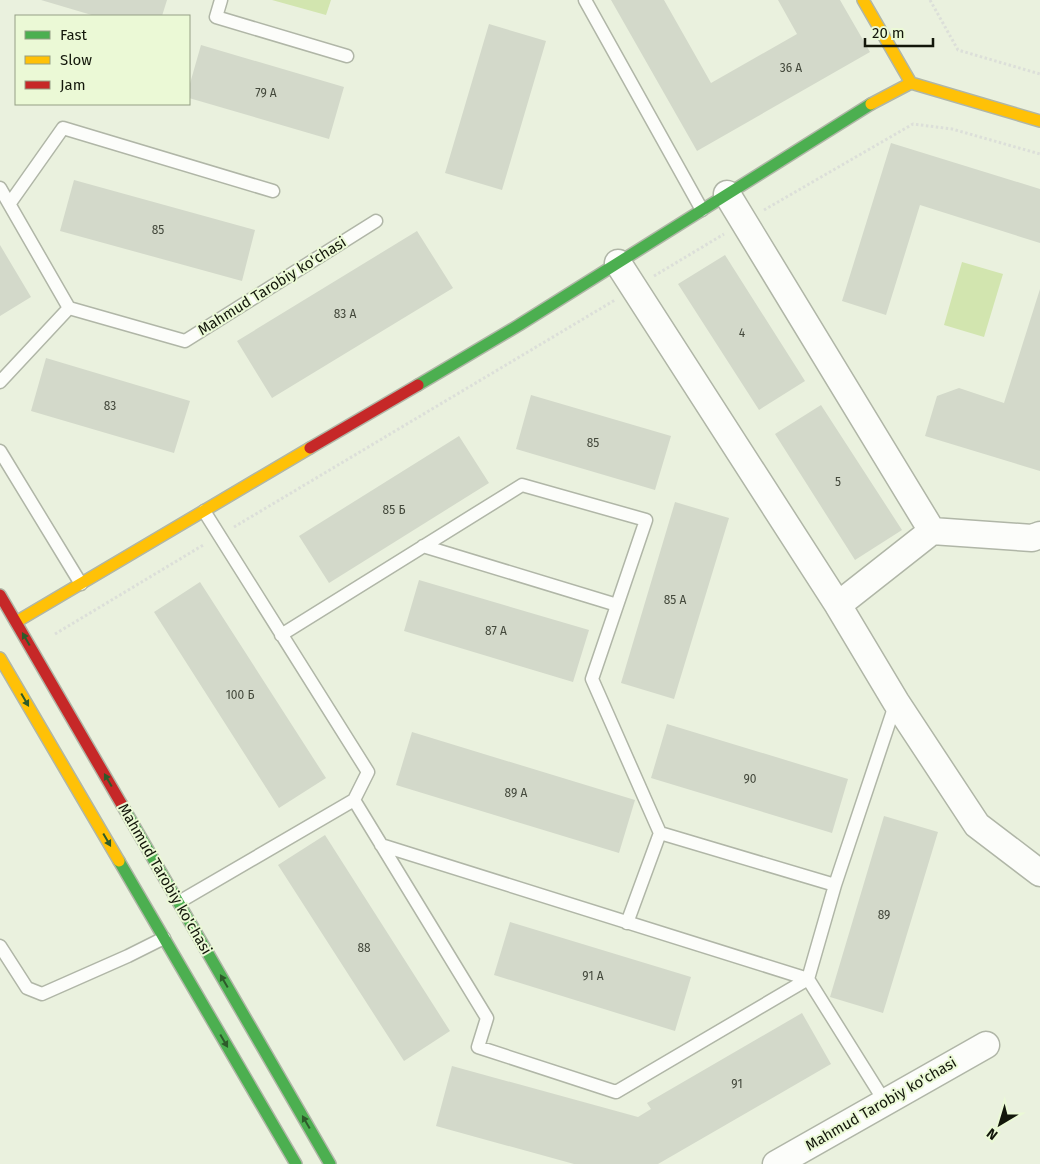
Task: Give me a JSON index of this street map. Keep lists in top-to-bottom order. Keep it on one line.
{"streets":{"street":["Mahmud Tarobiy ko'chasi"]},"house_numbers":["36 А","79 А","85","83 А","4","83","85","5","85 Б","85 А","87 А","100 Б","90","89 А","89","88","91 А","91"],"legend":["Fast","Slow","Jam"],"scale_bar":"20 m","north":"bottom left"}
